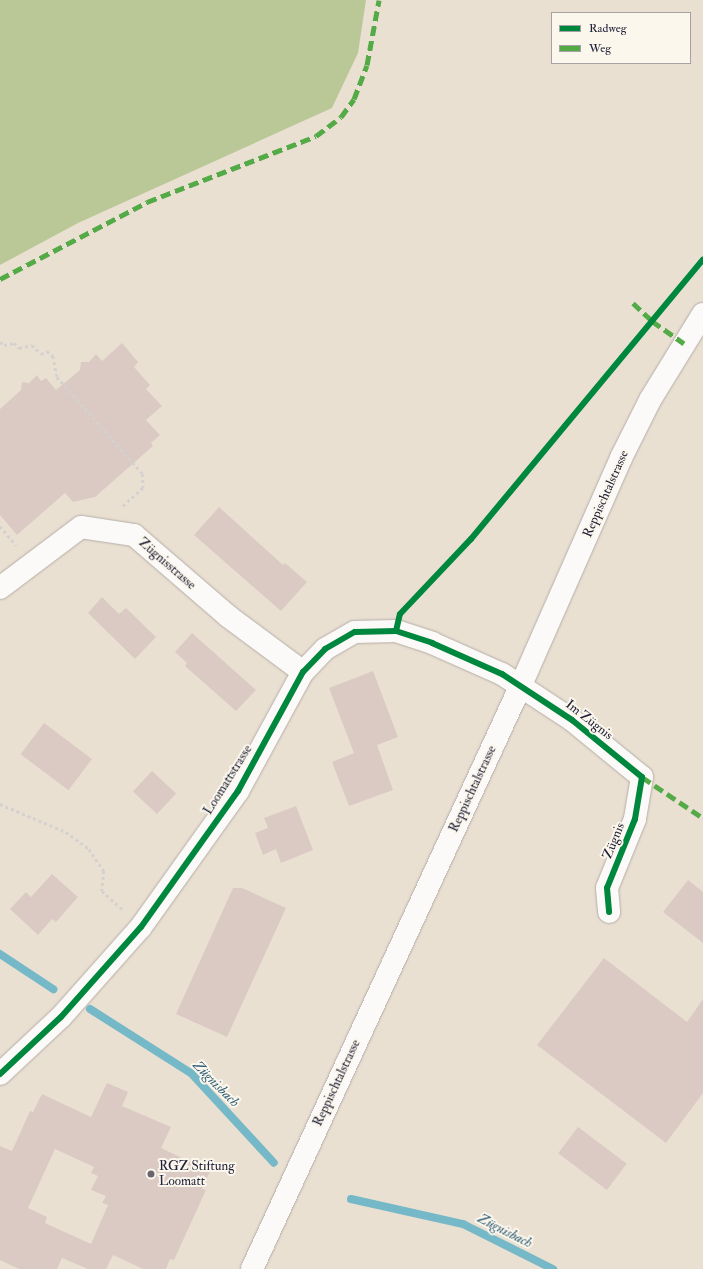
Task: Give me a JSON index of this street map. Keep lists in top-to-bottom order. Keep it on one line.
{"streets":{"street":["Reppischtalstrasse","Zügnisstrasse","Im Zügnis","Loomattstrasse","Zügnis"]},"crossings":[["Reppischtalstrasse","Im Zügnis"],["Reppischtalstrasse","Loomattstrasse"],["Zügnisstrasse","Loomattstrasse"],["Im Zügnis","Loomattstrasse"],["Im Zügnis","Zügnis"]],"water":["Zügnisbach"],"places":["RGZ Stiftung Loomatt"],"legend":["Radweg","Weg"]}
